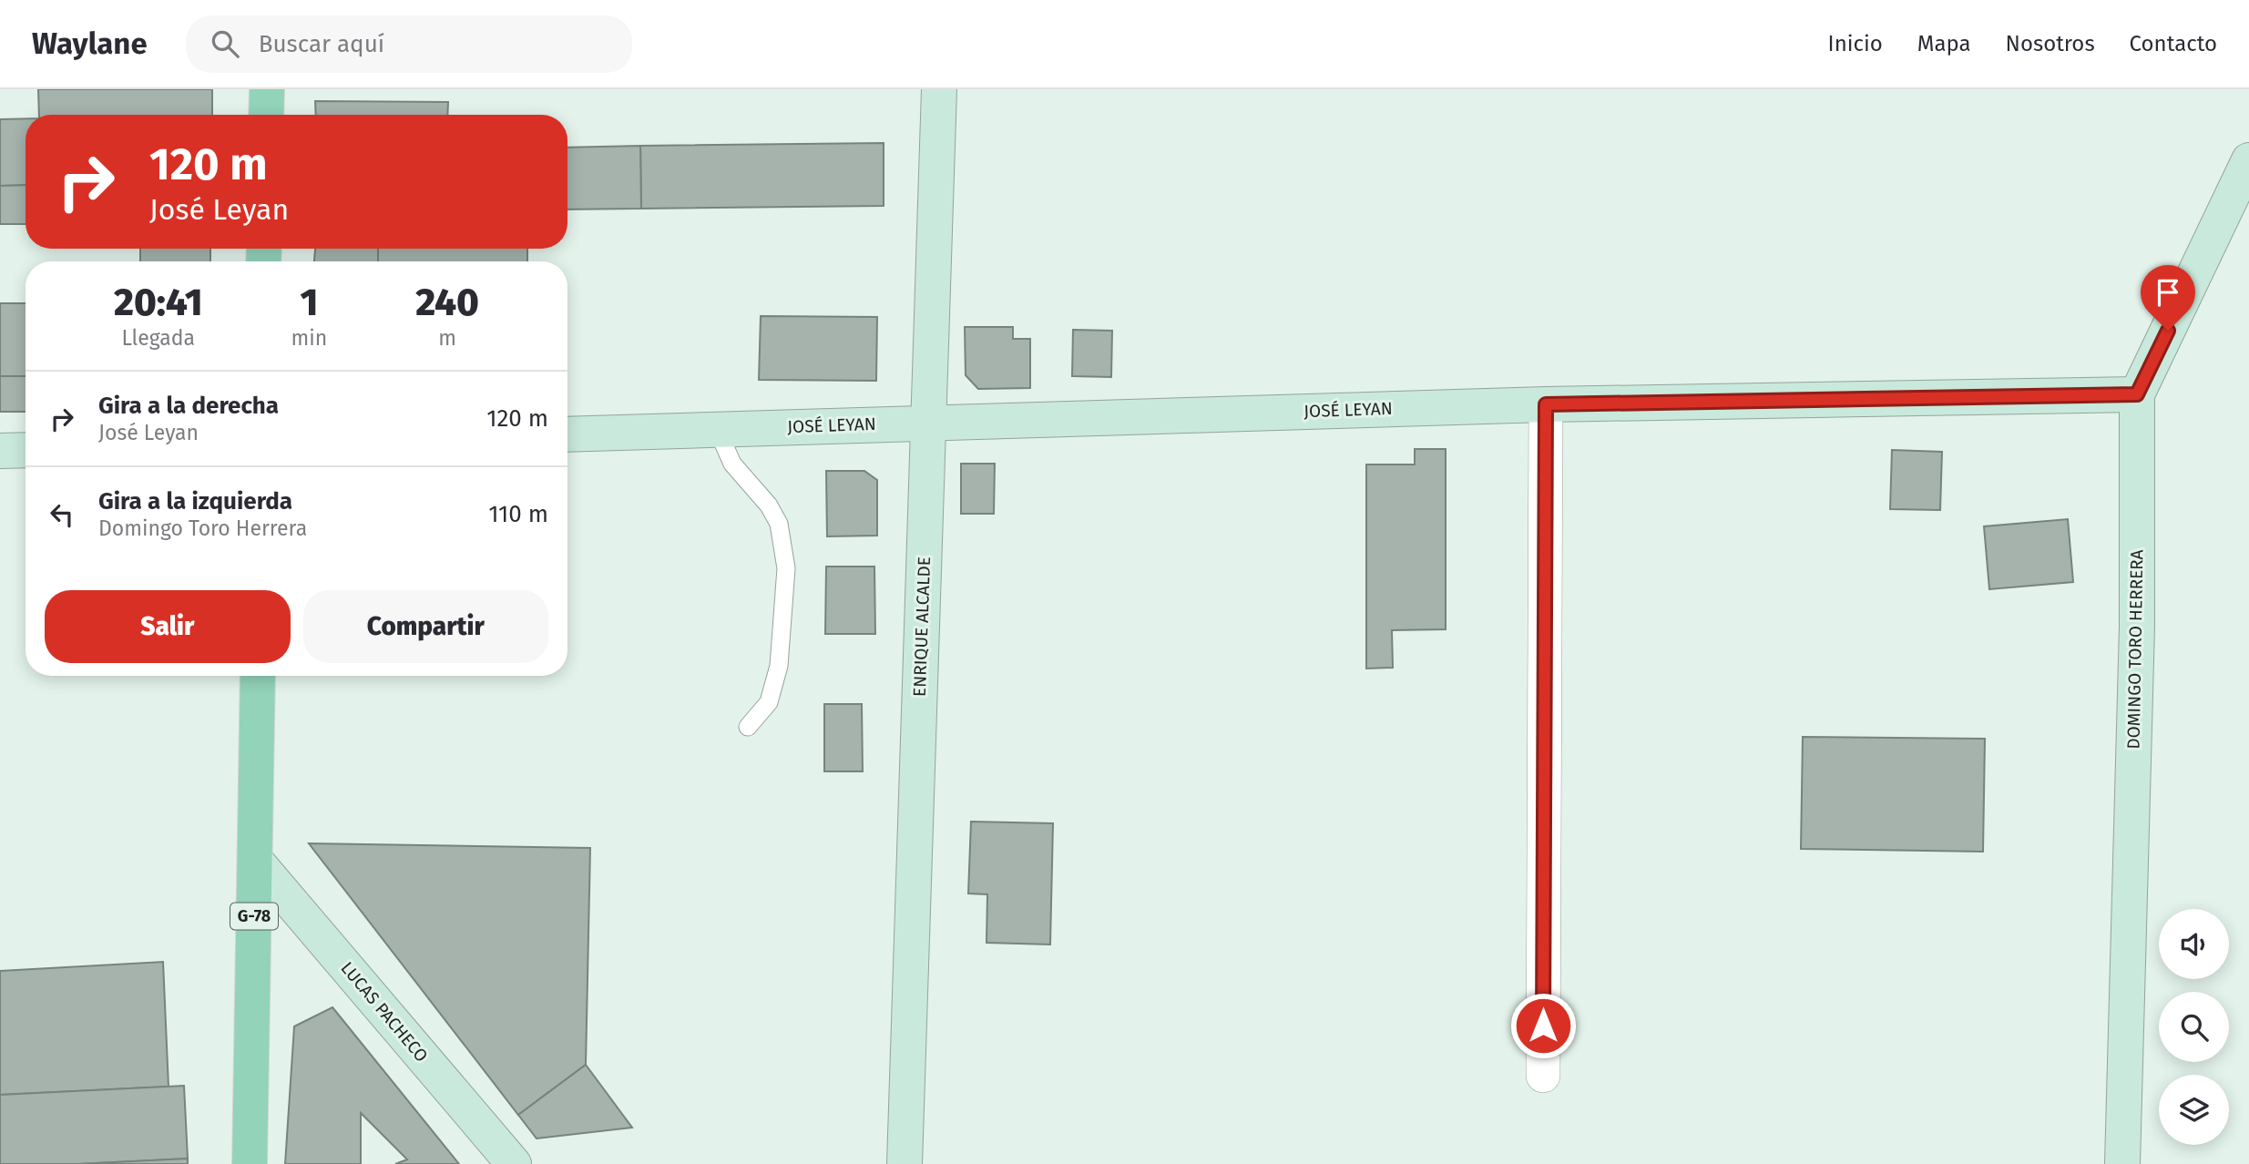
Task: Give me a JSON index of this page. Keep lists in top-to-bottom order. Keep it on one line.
{"streets":{"main road":["G-78"],"street":["JOSÉ LEYAN","ENRIQUE ALCALDE","DOMINGO TORO HERRERA","LUCAS PACHECO"]},"crossings":[["JOSÉ LEYAN","ENRIQUE ALCALDE"],["JOSÉ LEYAN","DOMINGO TORO HERRERA"],["G-78","LUCAS PACHECO"]],"page":{"header":"Waylane","search":"Buscar aquí","nav":["Inicio","Mapa","Nosotros","Contacto"],"turn":["120 m","José Leyan"],"eta":["20:41","Llegada","1","min","240","m"],"list":[{"name":"Gira a la derecha","note":"José Leyan","value":"120 m"},{"name":"Gira a la izquierda","note":"Domingo Toro Herrera","value":"110 m"}],"buttons":["Salir","Compartir"]}}
